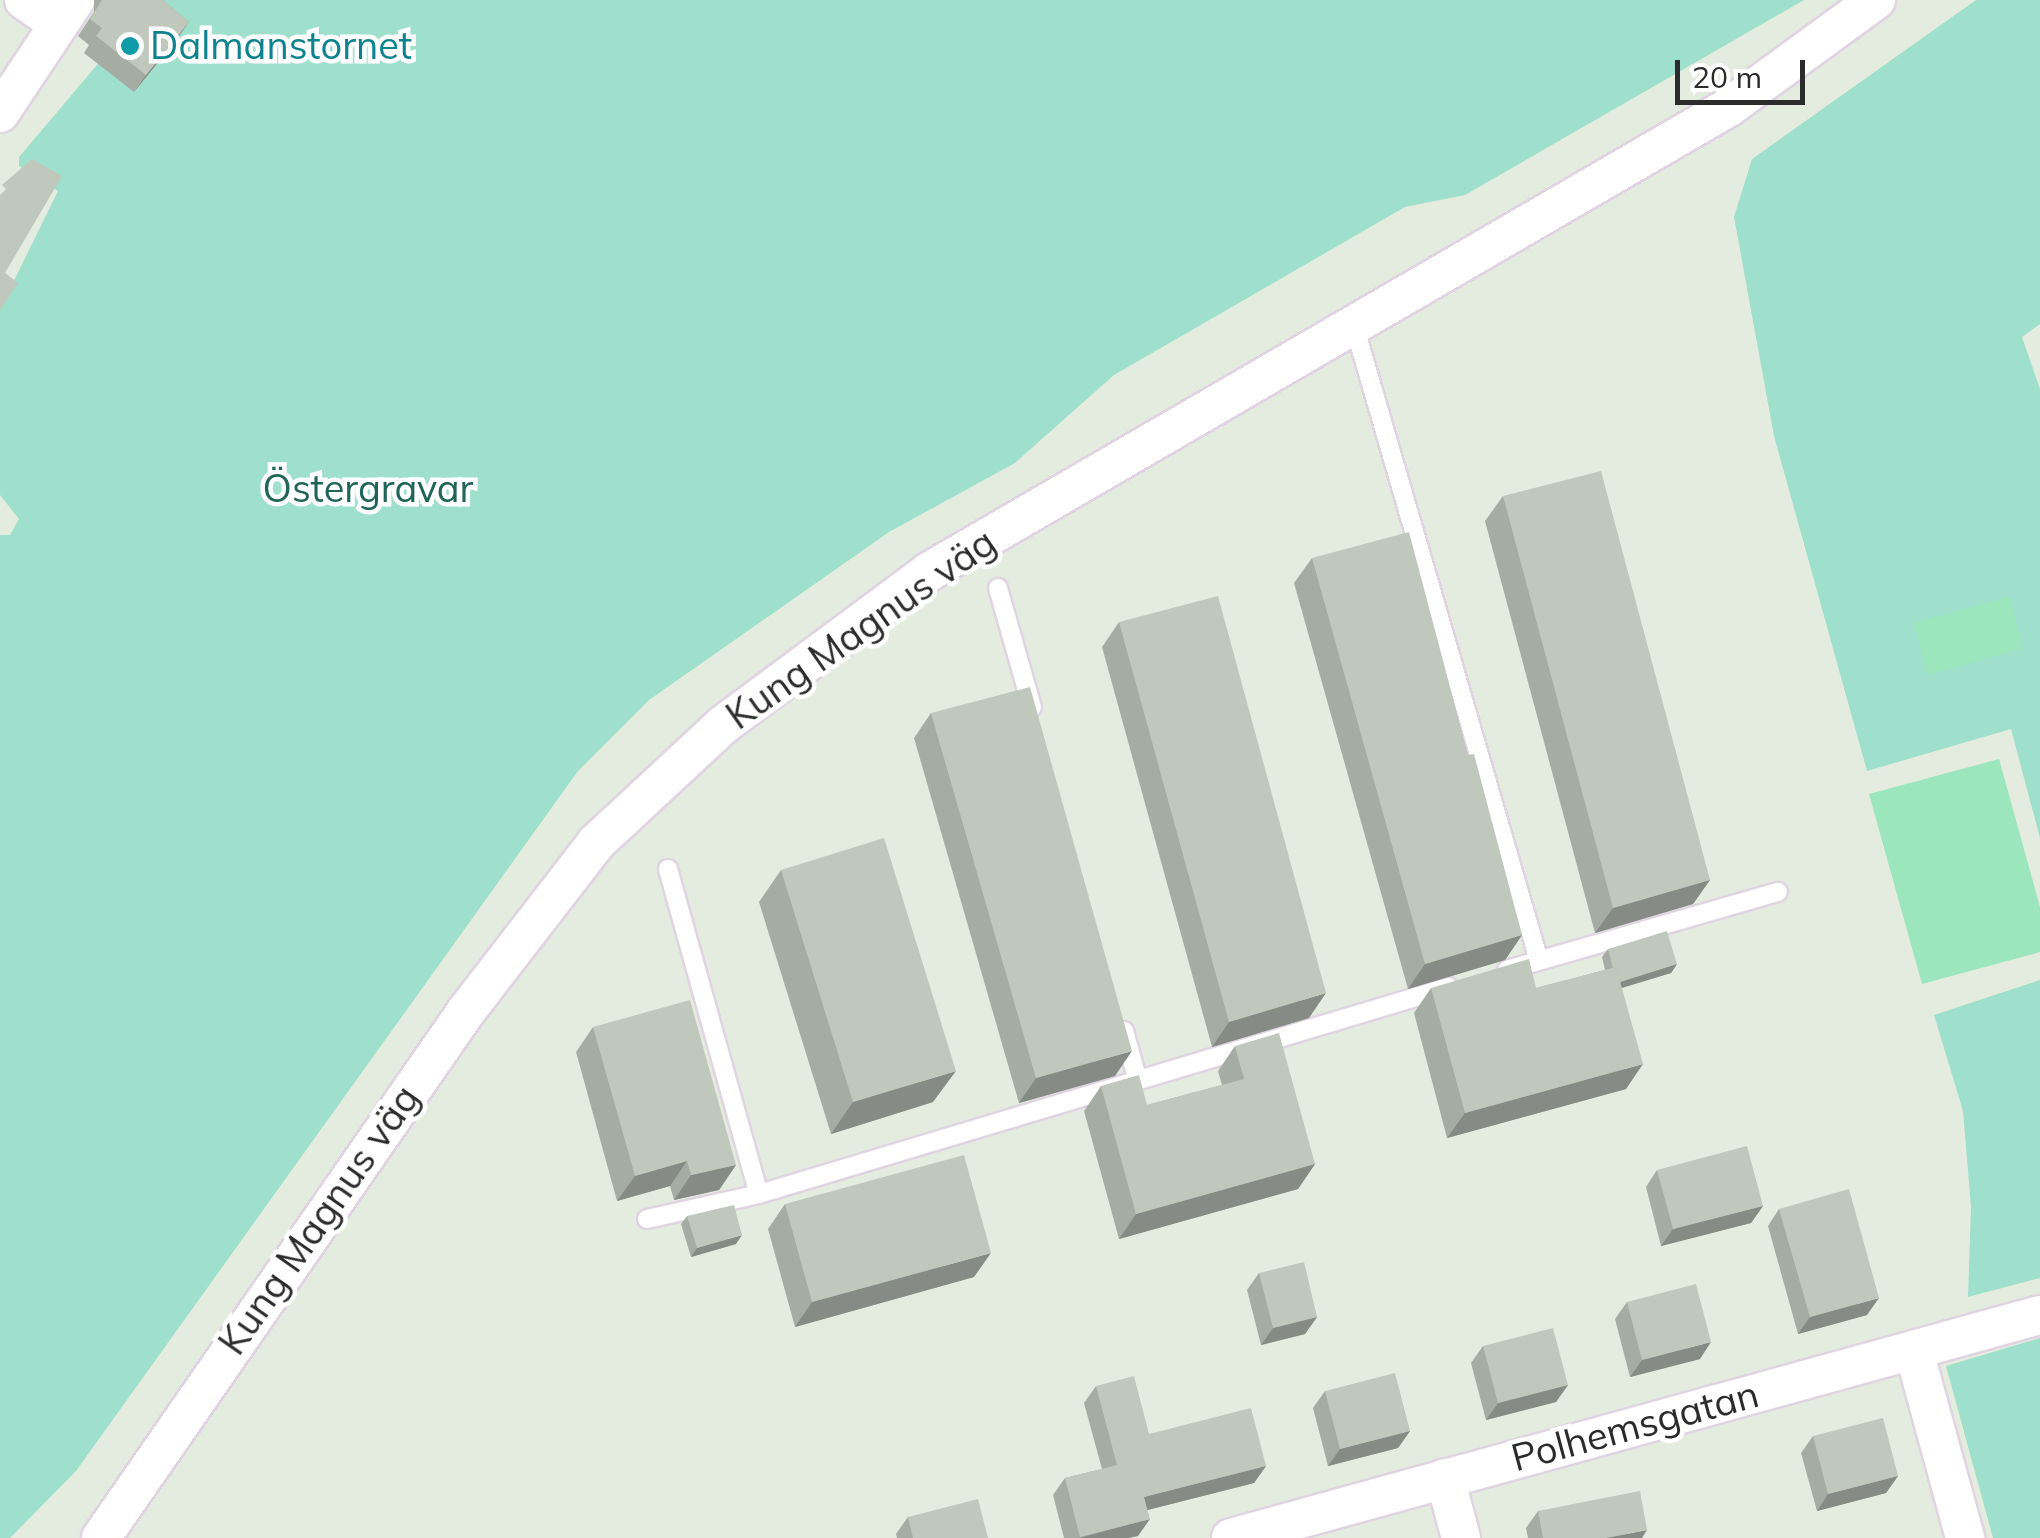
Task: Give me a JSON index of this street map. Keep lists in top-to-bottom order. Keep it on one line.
{"streets":{"street":["Kung Magnus väg","Polhemsgatan"]},"parks":["Östergravar"],"places":["Dalmanstornet"],"scale_bar":"20 m"}
